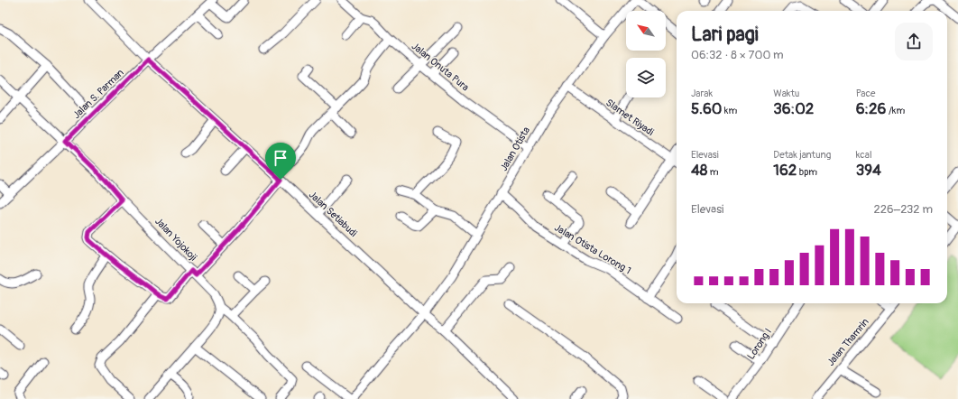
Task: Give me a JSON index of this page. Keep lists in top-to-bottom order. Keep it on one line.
{"streets":{"street":["Jalan Onuta Pura","Jalan S. Parman","Slamet Riyadi","Jalan Otista","Jalan Setiabudi","Jalan Yojokoji","Jalan Otista Lorong 1","Jalan Thamrin","Lorong I"]},"crossings":[["Jalan Onuta Pura","Jalan Otista"],["Jalan S. Parman","Jalan Setiabudi"],["Jalan S. Parman","Jalan Yojokoji"],["Slamet Riyadi","Jalan Otista"],["Jalan Otista","Jalan Setiabudi"],["Jalan Otista","Jalan Otista Lorong 1"]],"north":"top left","page":{"heading":["Lari pagi","06:32 · 8 × 700 m"],"stats":[["Jarak","5.60 km"],["Waktu","36:02"],["Pace","6:26 /km"],["Elevasi","48 m"],["Detak jantung","162 bpm"],["kcal","394"]],"chart":["Elevasi","226–232 m"]}}
